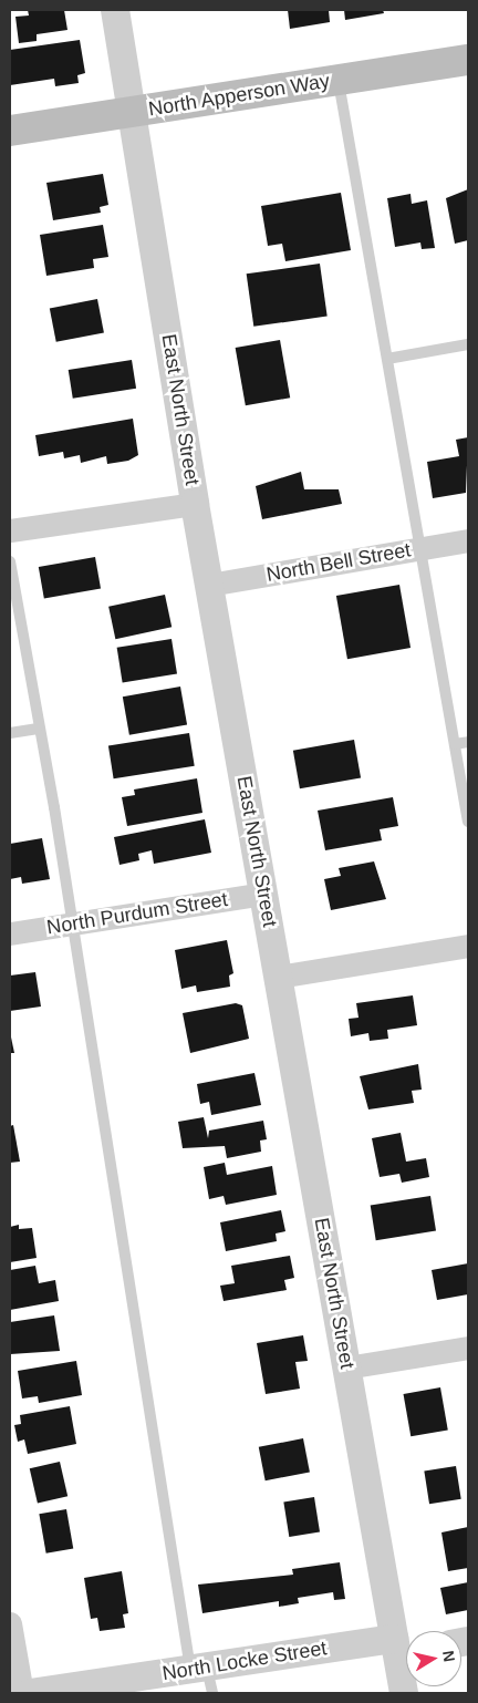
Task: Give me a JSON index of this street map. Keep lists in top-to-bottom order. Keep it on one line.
{"streets":{"main road":["North Apperson Way"],"street":["East North Street","North Bell Street","North Purdum Street","North Locke Street"]},"crossings":[["North Apperson Way","East North Street"],["East North Street","North Bell Street"],["East North Street","North Purdum Street"],["East North Street","North Locke Street"]],"north":"right"}
